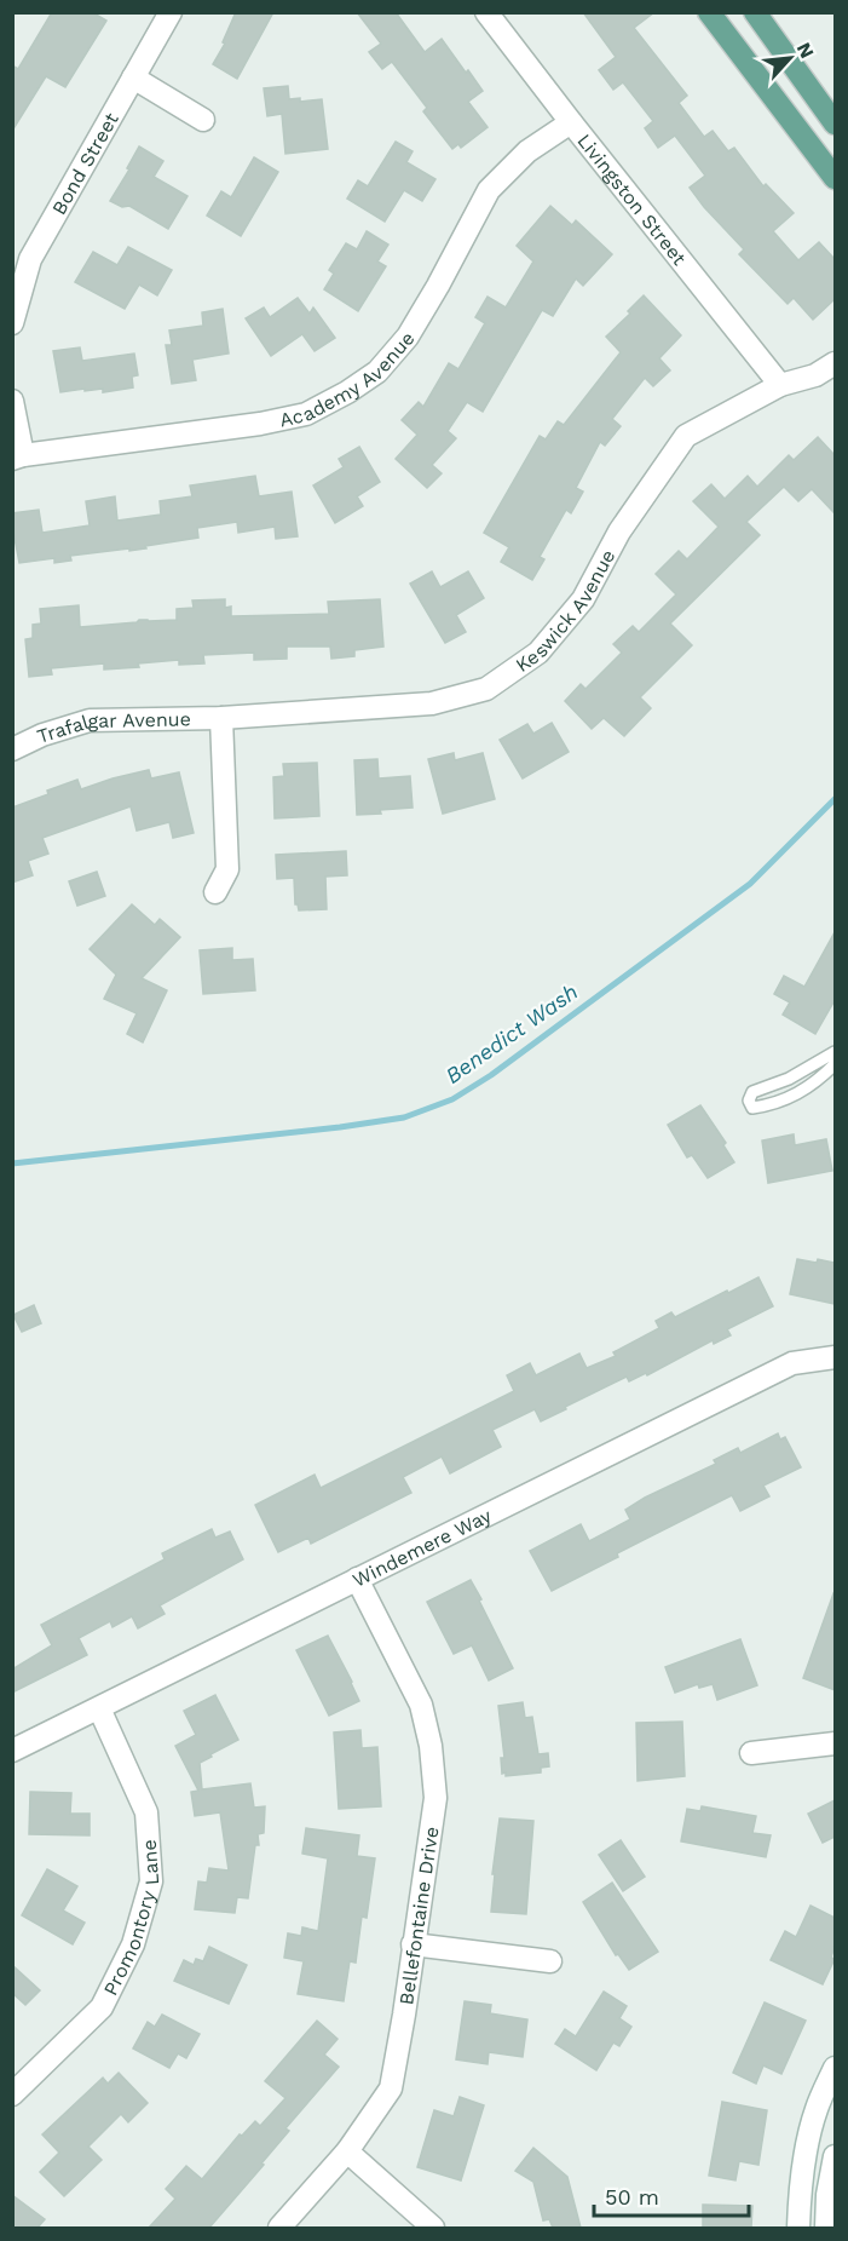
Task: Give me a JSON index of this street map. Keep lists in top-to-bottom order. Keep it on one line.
{"streets":{"street":["Bond Street","Livingston Street","Academy Avenue","Keswick Avenue","Trafalgar Avenue","Windemere Way","Promontory Lane","Bellefontaine Drive"]},"crossings":[["Livingston Street","Academy Avenue"],["Livingston Street","Keswick Avenue"],["Keswick Avenue","Trafalgar Avenue"],["Windemere Way","Promontory Lane"],["Windemere Way","Bellefontaine Drive"]],"water":["Benedict Wash"],"scale_bar":"50 m","north":"top right"}
